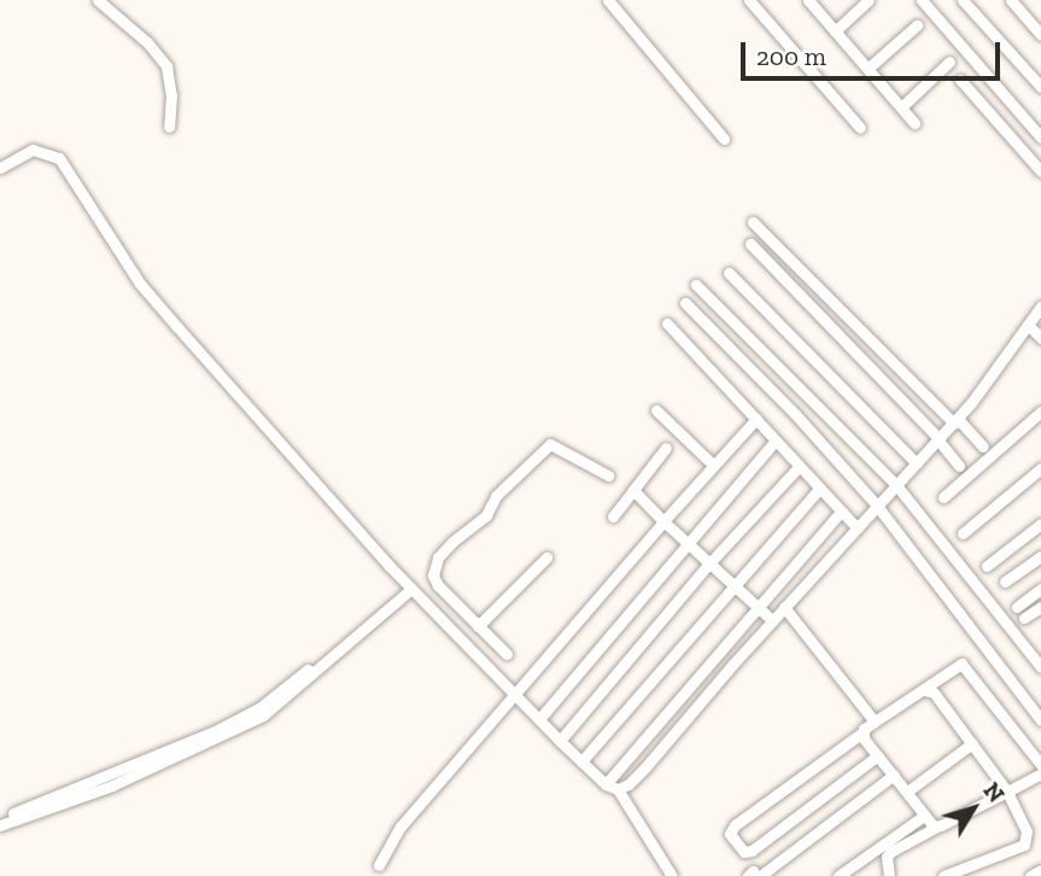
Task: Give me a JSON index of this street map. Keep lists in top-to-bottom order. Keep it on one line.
{"scale_bar":"200 m","north":"top right"}
